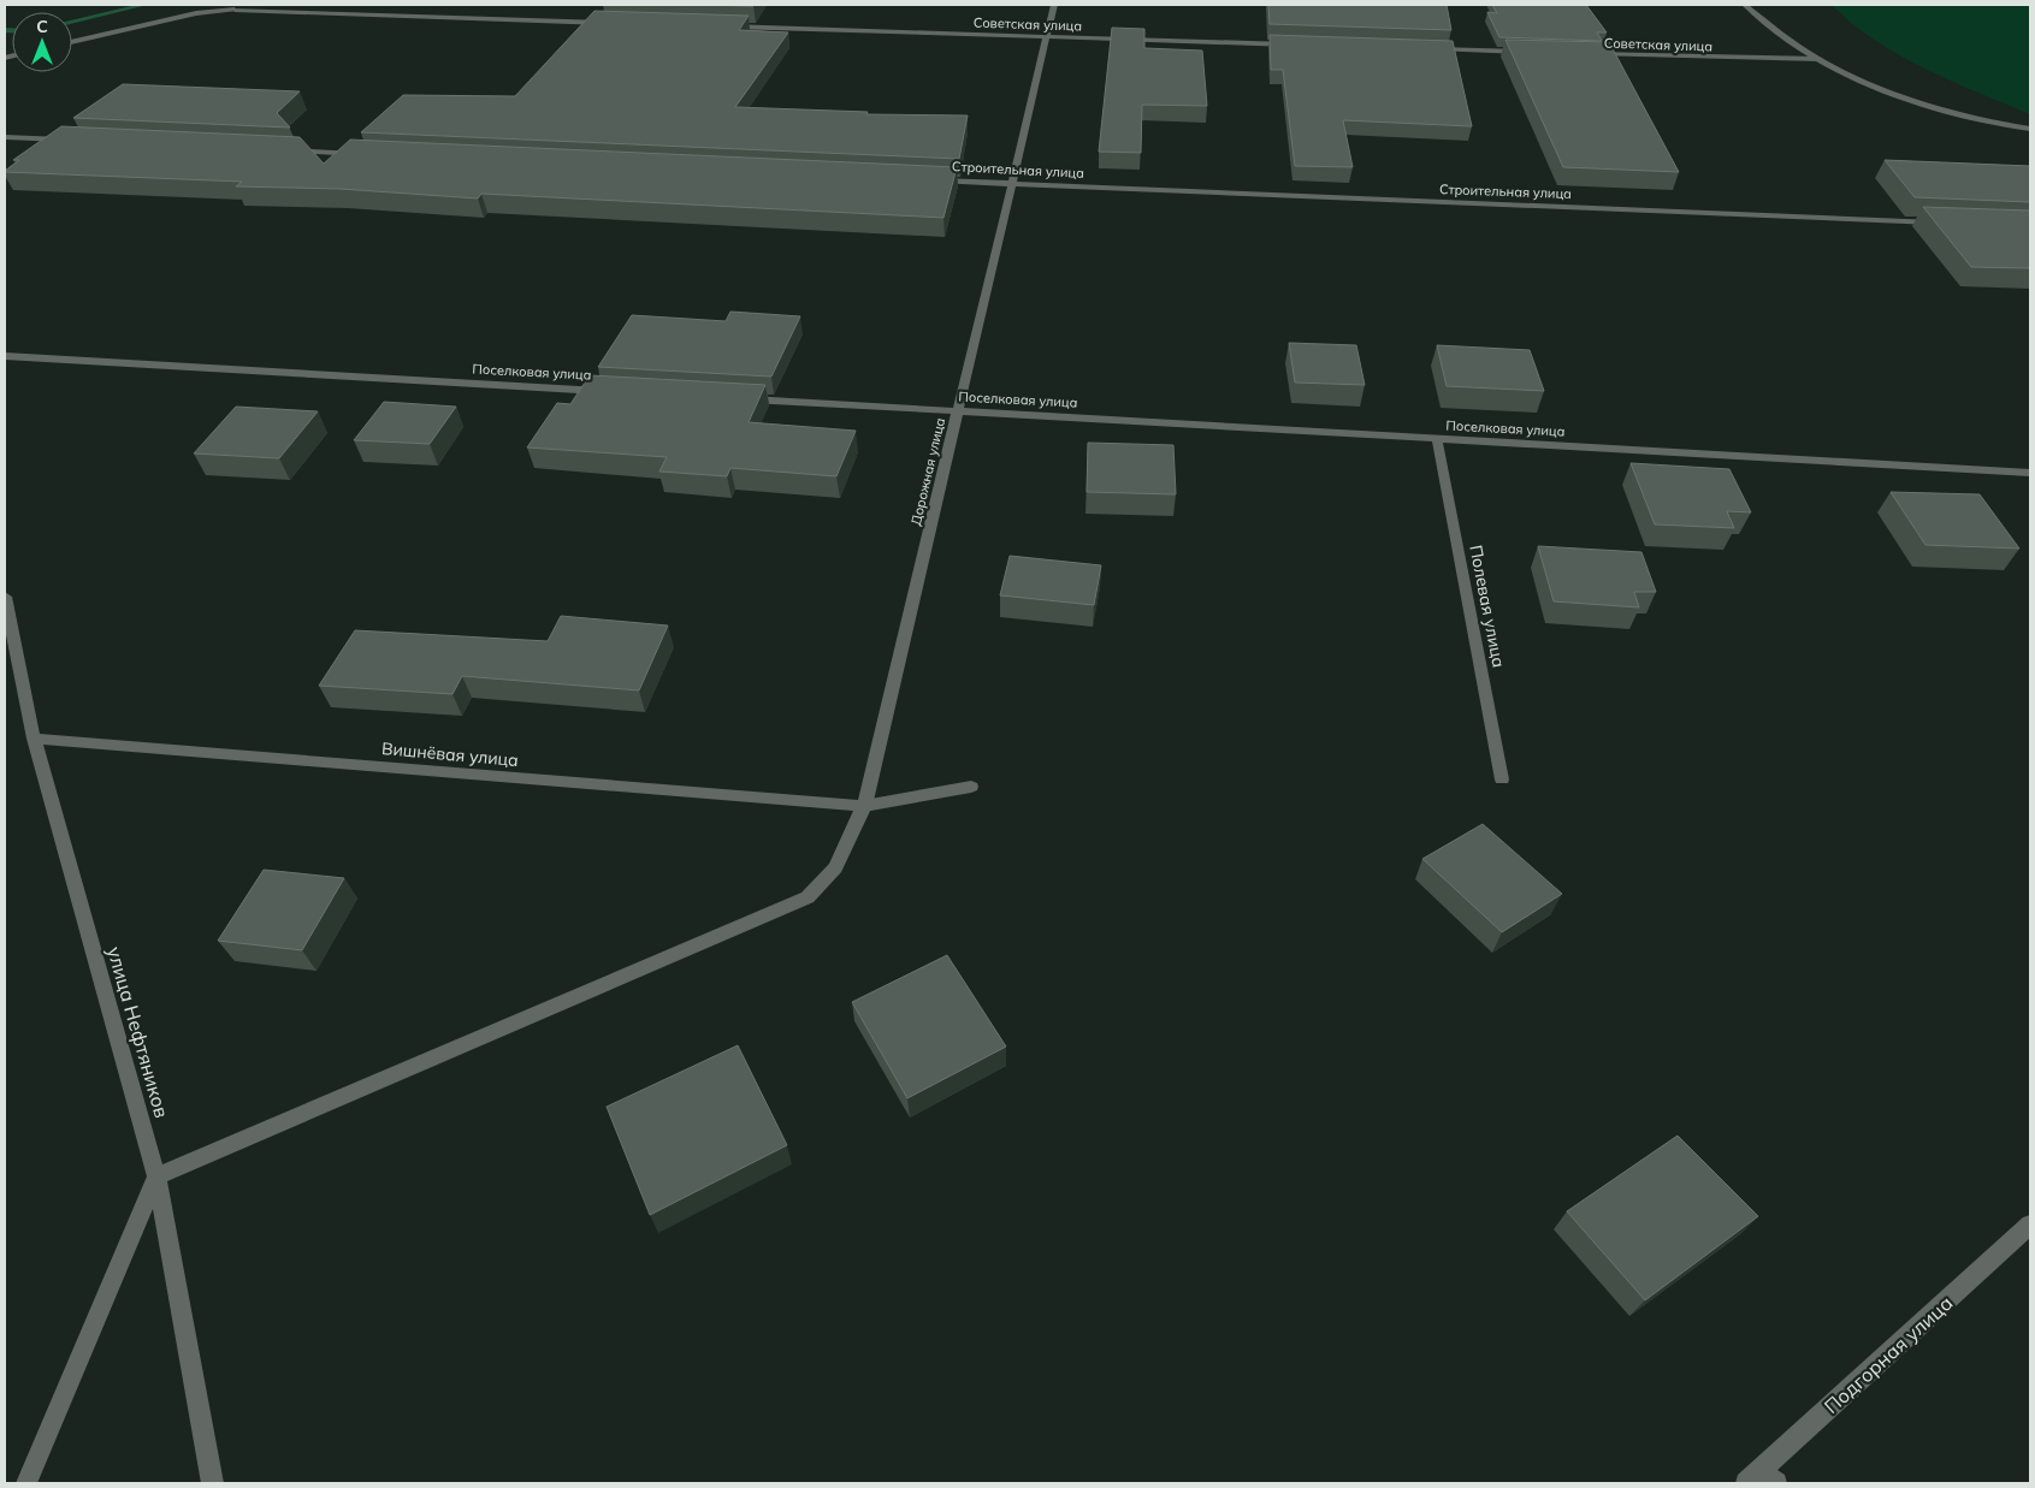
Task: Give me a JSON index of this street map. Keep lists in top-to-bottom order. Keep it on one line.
{"streets":{"street":["Советская улица","Строительная улица","Поселковая улица","Дорожная улица","Полевая улица","Вишнёвая улица","улица Нефтяников","Подгорная улица"]},"crossings":[["Советская улица","Дорожная улица"],["Строительная улица","Дорожная улица"],["Поселковая улица","Дорожная улица"],["Поселковая улица","Полевая улица"],["Дорожная улица","Вишнёвая улица"],["Дорожная улица","улица Нефтяников"],["Вишнёвая улица","улица Нефтяников"]],"north":"top"}
